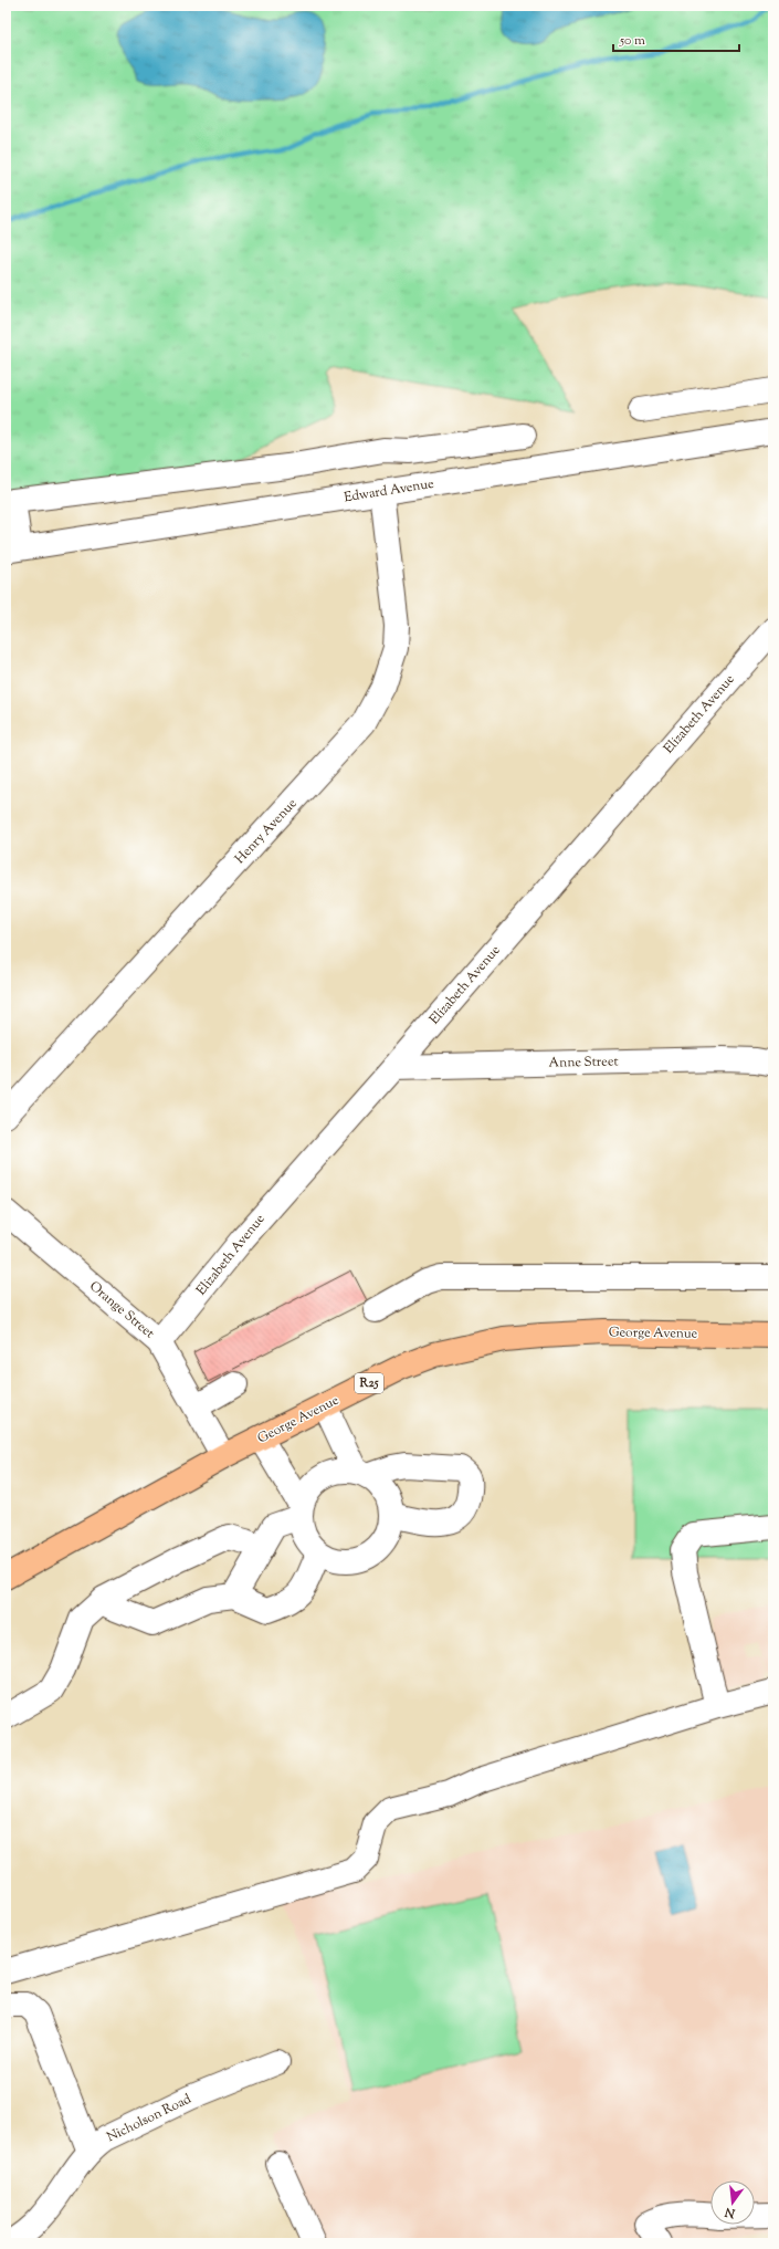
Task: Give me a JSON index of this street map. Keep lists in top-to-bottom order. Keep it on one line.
{"streets":{"main road":["George Avenue","R25"],"street":["Edward Avenue","Elizabeth Avenue","Henry Avenue","Anne Street","Orange Street","Nicholson Road"]},"crossings":[["Edward Avenue","Henry Avenue"],["Elizabeth Avenue","Anne Street"],["Elizabeth Avenue","Orange Street"],["Orange Street","George Avenue"]],"scale_bar":"50 m","north":"bottom"}
